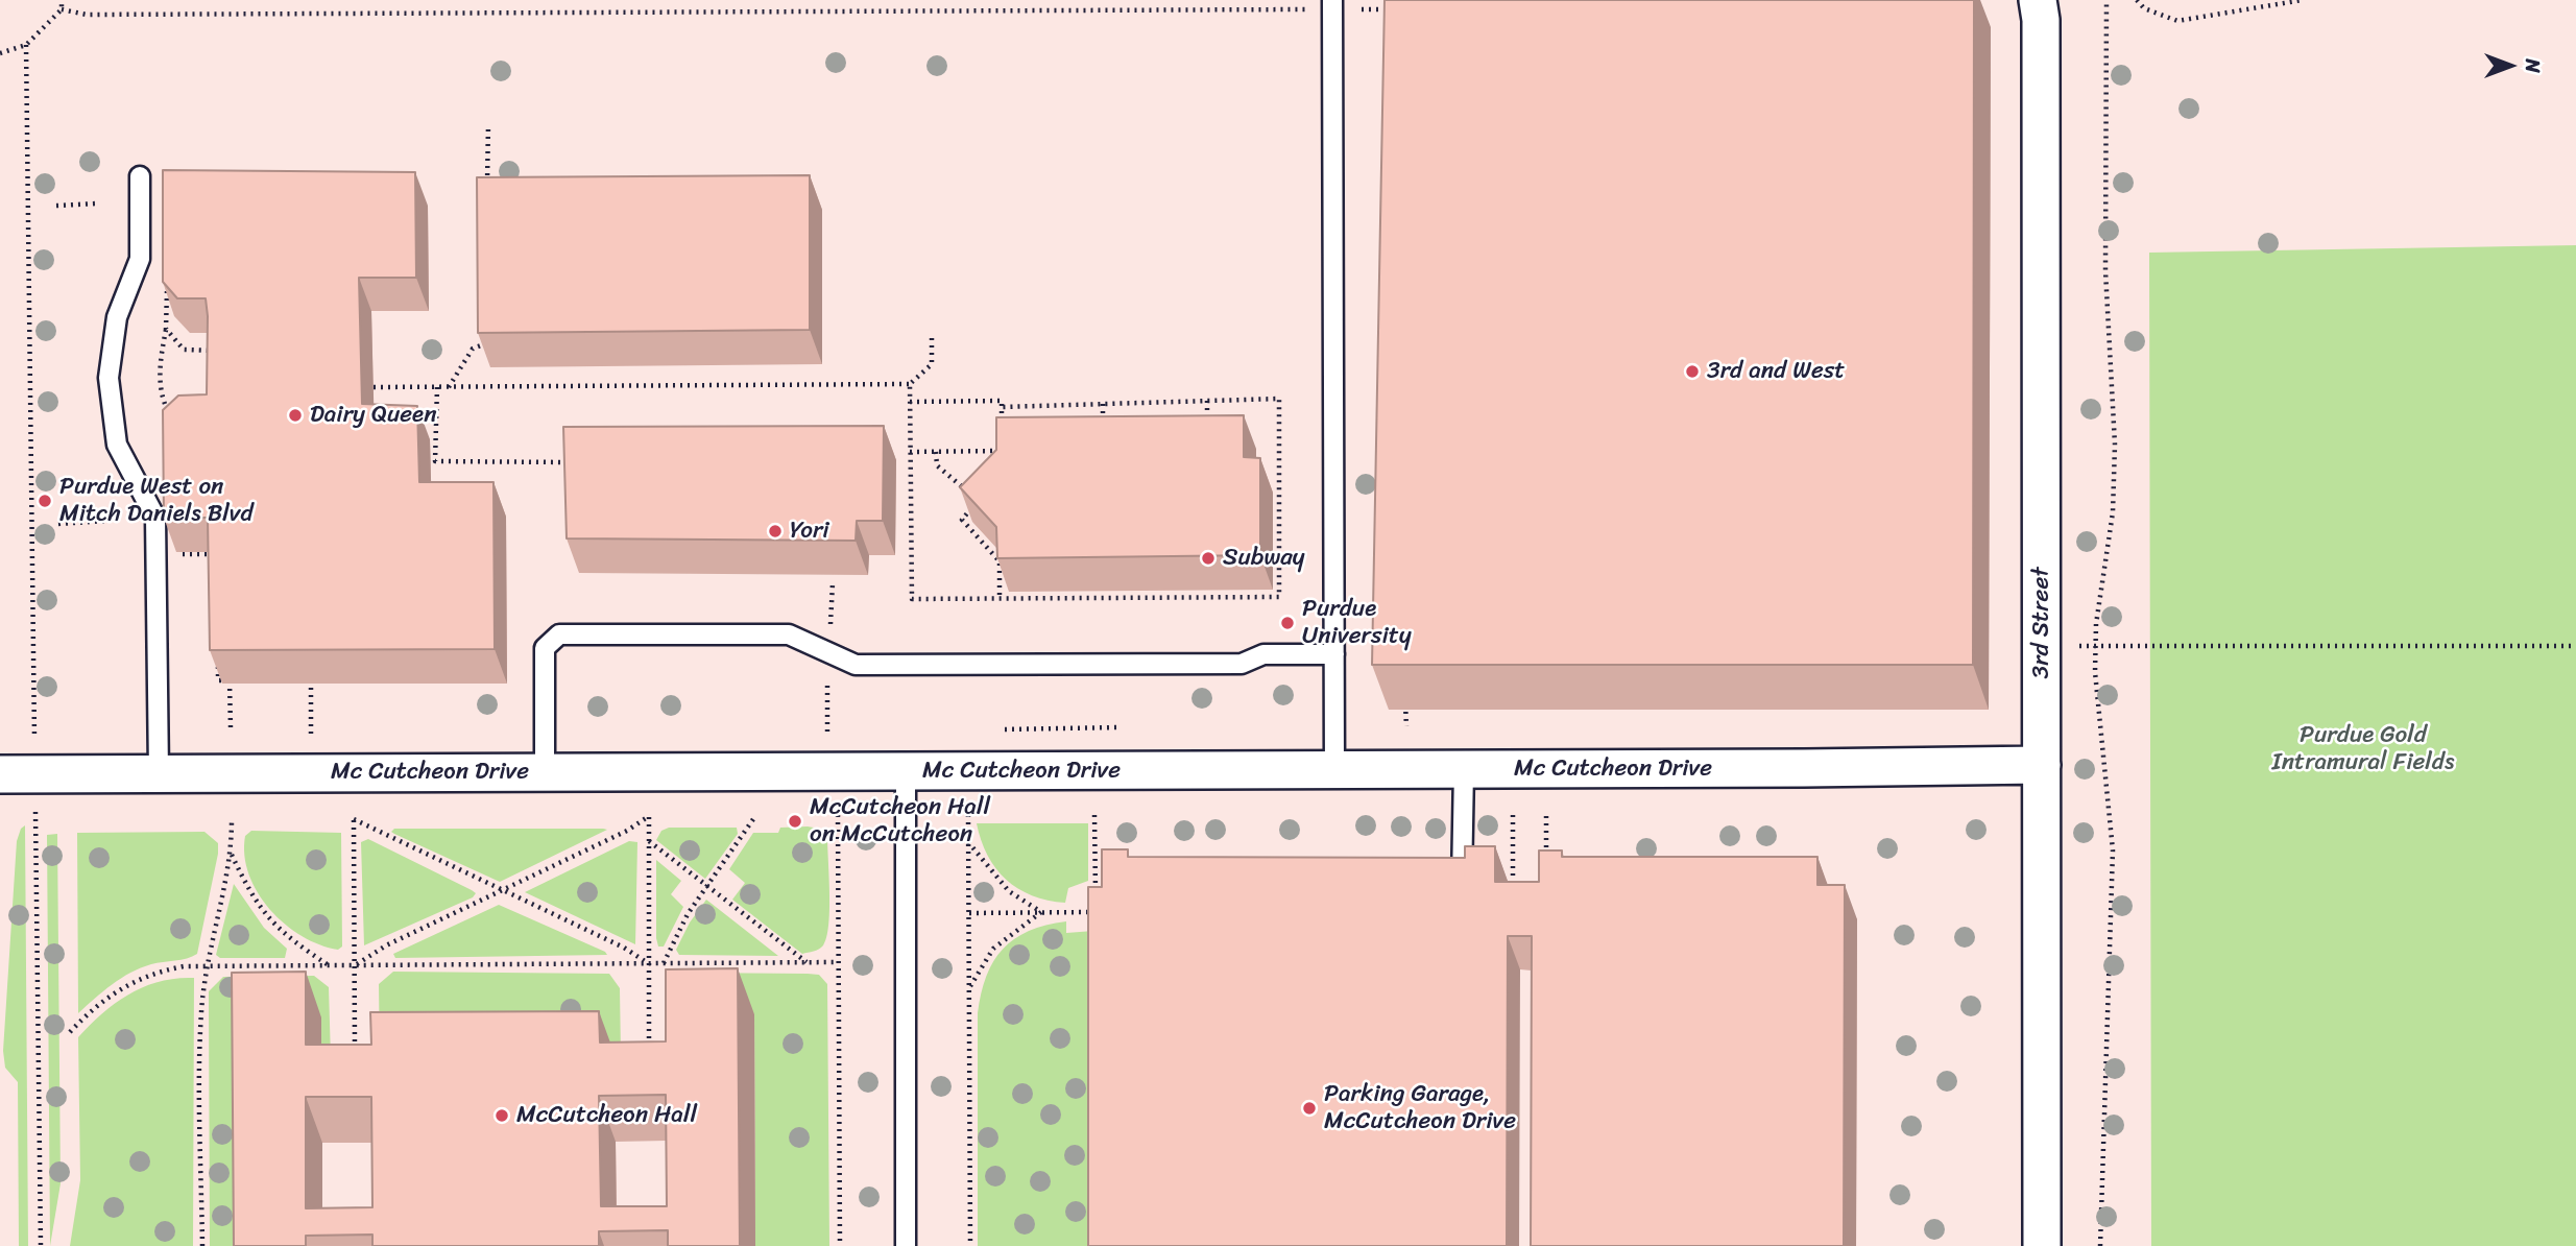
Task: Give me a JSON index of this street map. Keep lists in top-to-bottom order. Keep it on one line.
{"streets":{"street":["3rd Street","Mc Cutcheon Drive"]},"crossings":[["3rd Street","Mc Cutcheon Drive"]],"parks":["Purdue Gold Intramural Fields"],"places":["3rd and West","Dairy Queen","Purdue West on Mitch Daniels Blvd","Yori","Subway","Purdue University","McCutcheon Hall on McCutcheon","Parking Garage, McCutcheon Drive","McCutcheon Hall"],"north":"right"}
